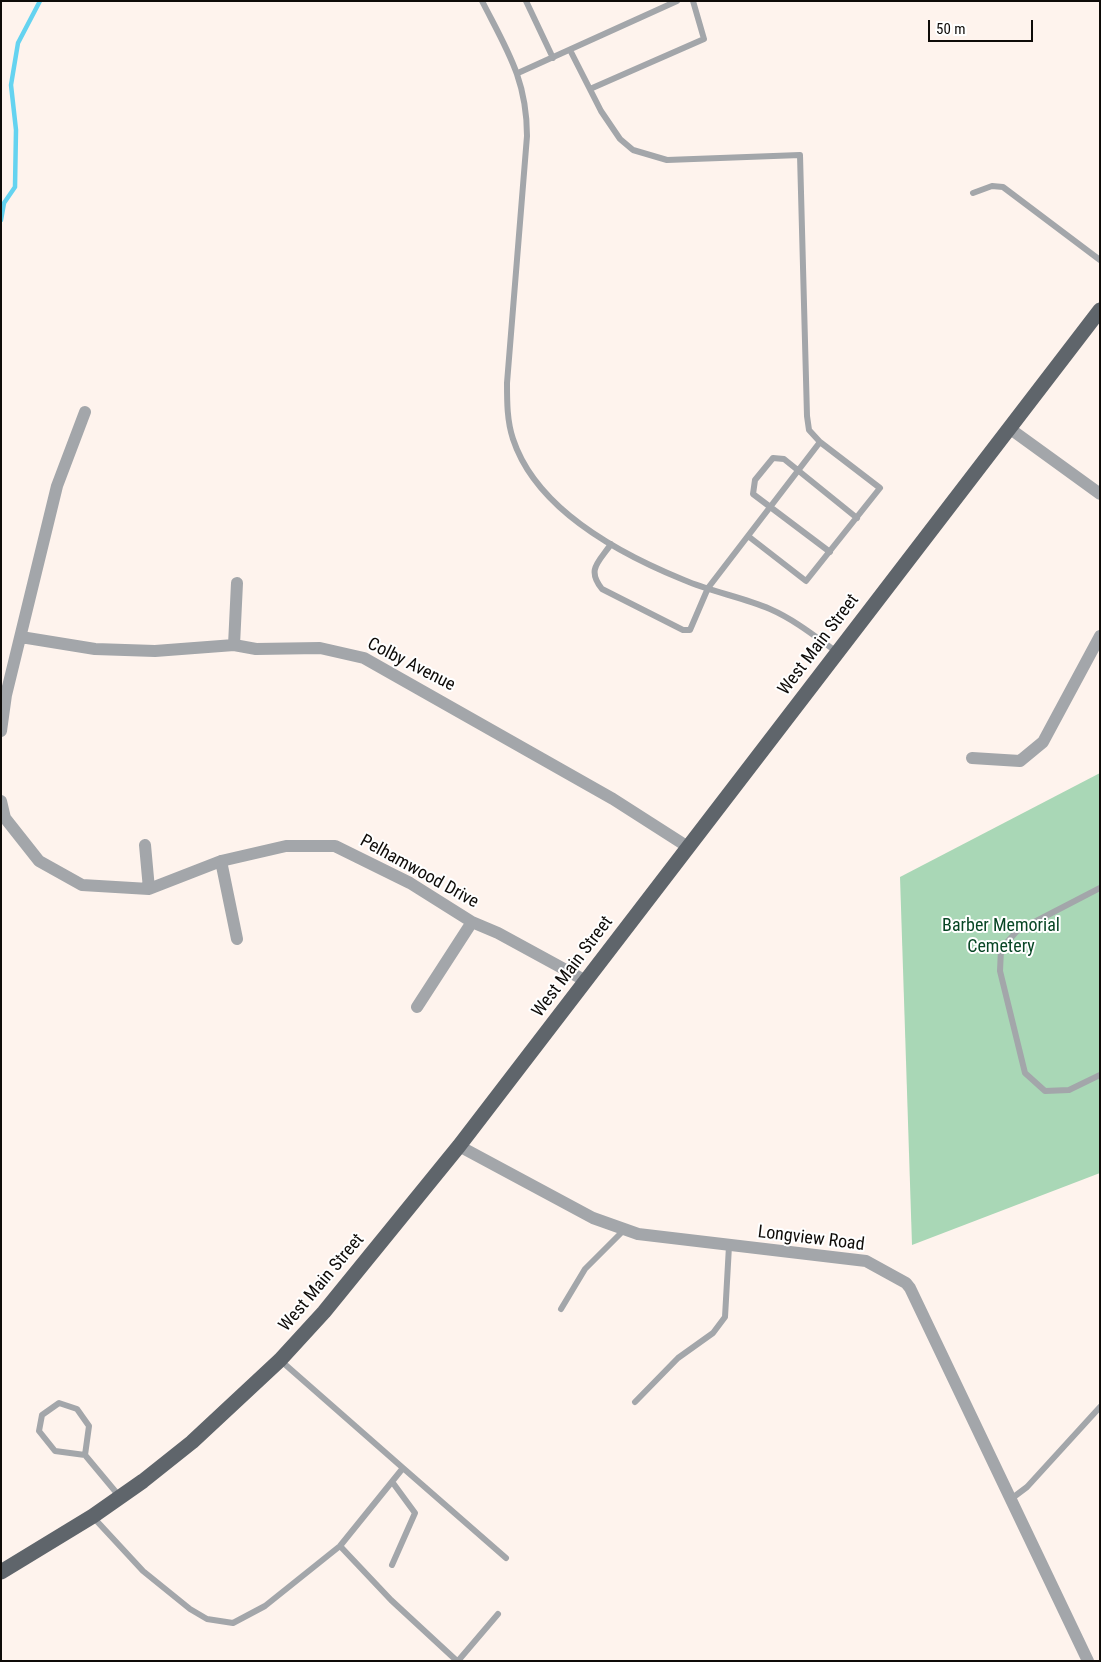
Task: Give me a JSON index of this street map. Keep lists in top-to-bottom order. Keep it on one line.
{"streets":{"main road":["West Main Street"],"street":["Colby Avenue","Pelhamwood Drive","Longview Road"]},"crossings":[["West Main Street","Colby Avenue"],["West Main Street","Pelhamwood Drive"],["West Main Street","Longview Road"]],"parks":["Barber Memorial Cemetery"],"scale_bar":"50 m"}
